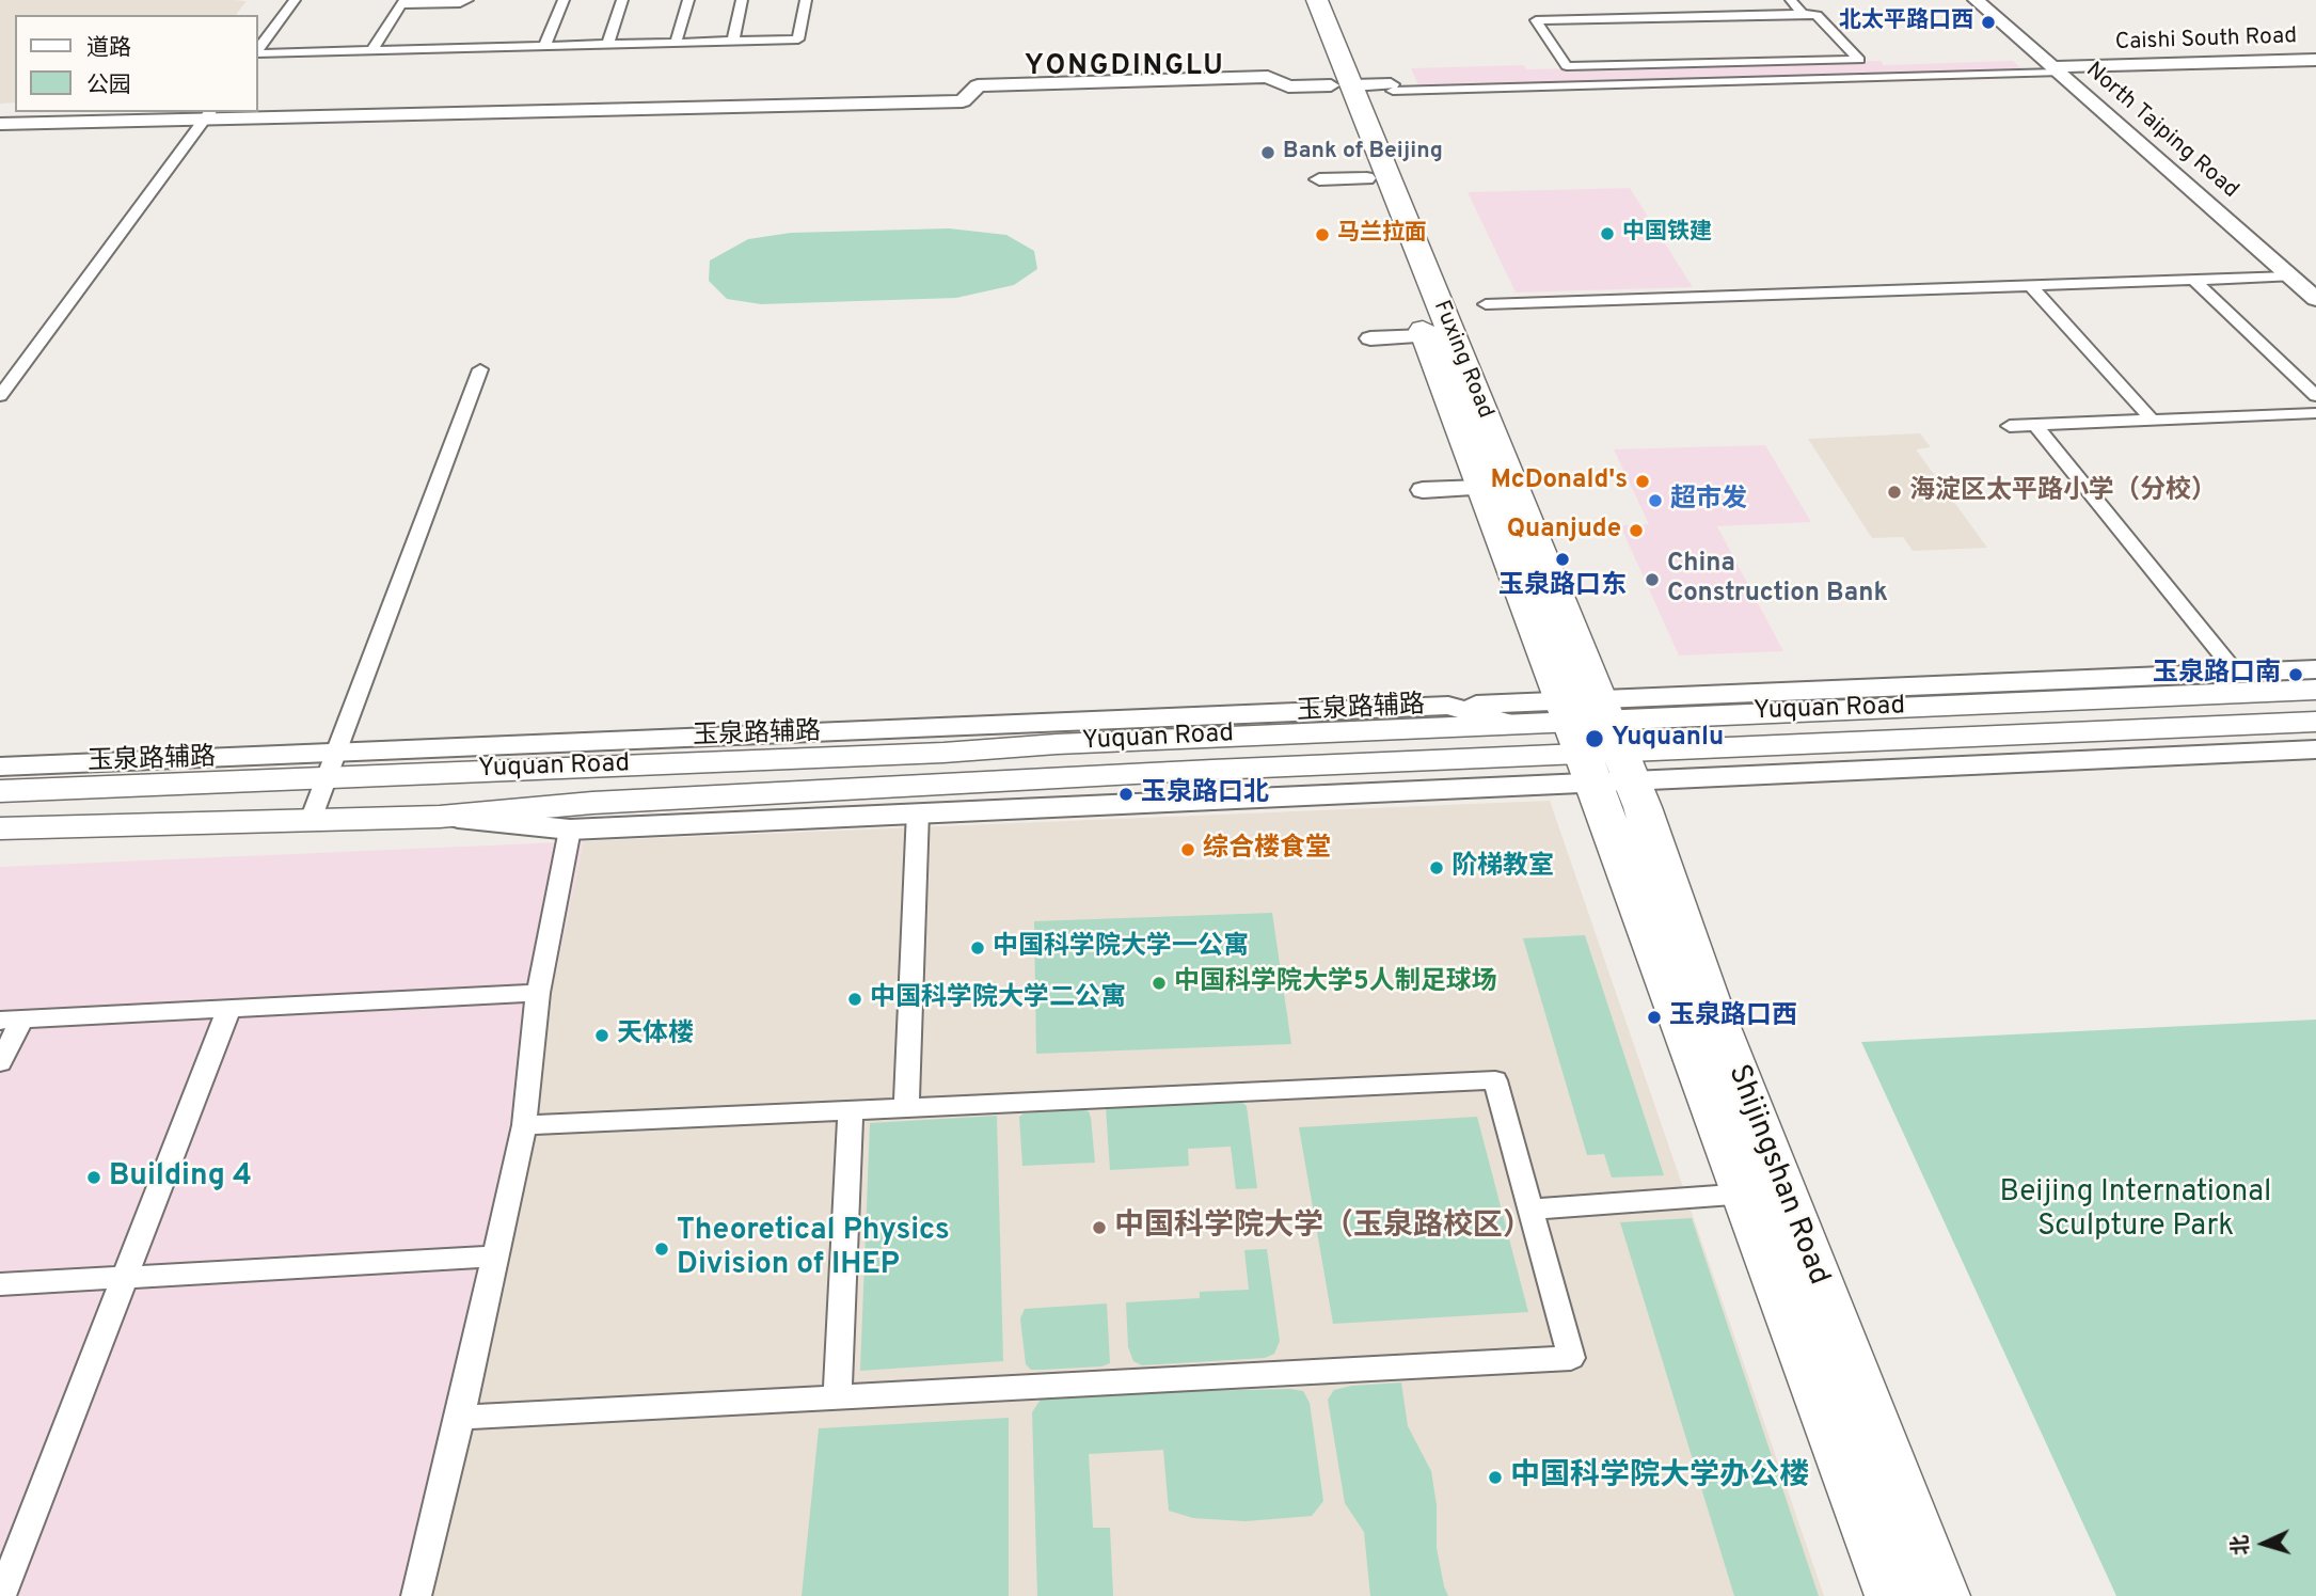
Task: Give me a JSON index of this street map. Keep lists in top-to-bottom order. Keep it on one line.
{"streets":{"highway":["Fuxing Road","Shijingshan Road"],"main road":["Yuquan Road"],"street":["Caishi South Road","North Taiping Road","玉泉路辅路"]},"crossings":[["Caishi South Road","North Taiping Road"],["Fuxing Road","Yuquan Road"],["Fuxing Road","Shijingshan Road"],["玉泉路辅路","Yuquan Road"],["Yuquan Road","Shijingshan Road"]],"districts":["YONGDINGLU"],"parks":["Beijing International Sculpture Park"],"places":["北太平路口西","Bank of Beijing","中国铁建","马兰拉面","McDonald's","海淀区太平路小学（分校）","超市发","Quanjude","玉泉路口东","China Construction Bank","玉泉路口南","Yuquanlu","玉泉路口北","综合楼食堂","阶梯教室","中国科学院大学一公寓","中国科学院大学5人制足球场","中国科学院大学二公寓","玉泉路口西","天体楼","Building 4","中国科学院大学（玉泉路校区）","Theoretical Physics Division of IHEP","中国科学院大学办公楼"],"legend":["道路","公园"],"north":"left"}
